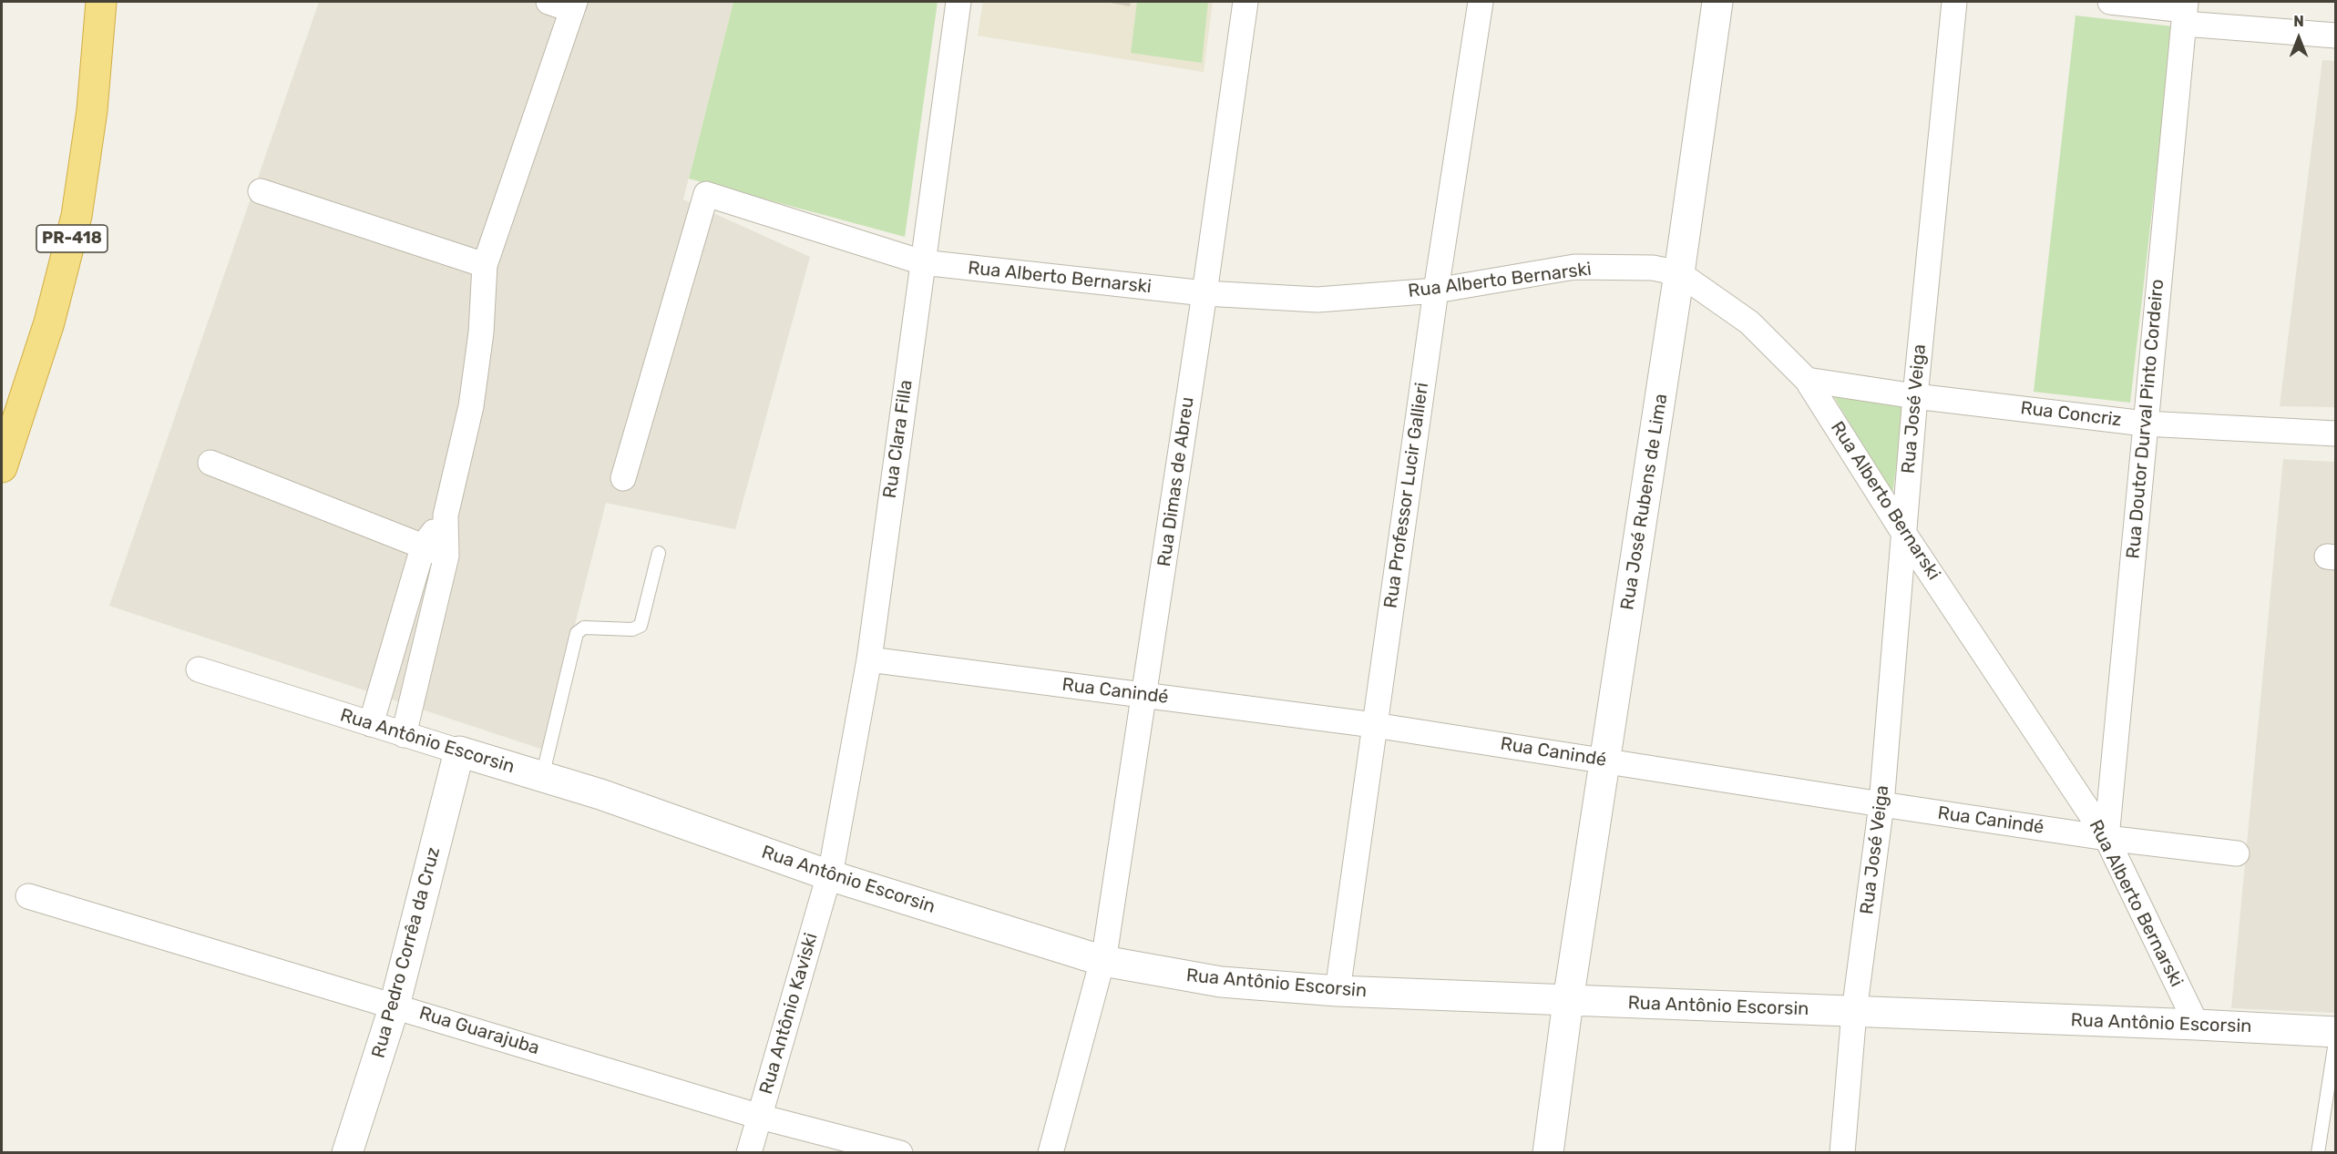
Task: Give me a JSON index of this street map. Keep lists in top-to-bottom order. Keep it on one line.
{"streets":{"highway":["PR-418"],"street":["Rua Alberto Bernarski","Rua José Veiga","Rua Concriz","Rua Doutor Durval Pinto Cordeiro","Rua Clara Filla","Rua Dimas de Abreu","Rua Professor Lucir Gallieri","Rua José Rubens de Lima","Rua Canindé","Rua Antônio Escorsin","Rua Pedro Corrêa da Cruz","Rua Antônio Kaviski","Rua Guarajuba"]},"crossings":[["Rua Alberto Bernarski","Rua José Veiga"],["Rua Alberto Bernarski","Rua Concriz"],["Rua Alberto Bernarski","Rua Doutor Durval Pinto Cordeiro"],["Rua Alberto Bernarski","Rua Clara Filla"],["Rua Alberto Bernarski","Rua Dimas de Abreu"],["Rua Alberto Bernarski","Rua Professor Lucir Gallieri"],["Rua Alberto Bernarski","Rua José Rubens de Lima"],["Rua Alberto Bernarski","Rua Canindé"],["Rua Alberto Bernarski","Rua Antônio Escorsin"],["Rua José Veiga","Rua Concriz"],["Rua José Veiga","Rua Canindé"],["Rua José Veiga","Rua Antônio Escorsin"],["Rua Concriz","Rua Doutor Durval Pinto Cordeiro"],["Rua Doutor Durval Pinto Cordeiro","Rua Canindé"],["Rua Clara Filla","Rua Canindé"],["Rua Clara Filla","Rua Antônio Escorsin"],["Rua Clara Filla","Rua Antônio Kaviski"],["Rua Dimas de Abreu","Rua Canindé"],["Rua Dimas de Abreu","Rua Antônio Escorsin"],["Rua Professor Lucir Gallieri","Rua Canindé"],["Rua Professor Lucir Gallieri","Rua Antônio Escorsin"],["Rua José Rubens de Lima","Rua Canindé"],["Rua José Rubens de Lima","Rua Antônio Escorsin"],["Rua Antônio Escorsin","Rua Pedro Corrêa da Cruz"],["Rua Antônio Escorsin","Rua Antônio Kaviski"],["Rua Pedro Corrêa da Cruz","Rua Guarajuba"],["Rua Antônio Kaviski","Rua Guarajuba"]],"north":"top"}
